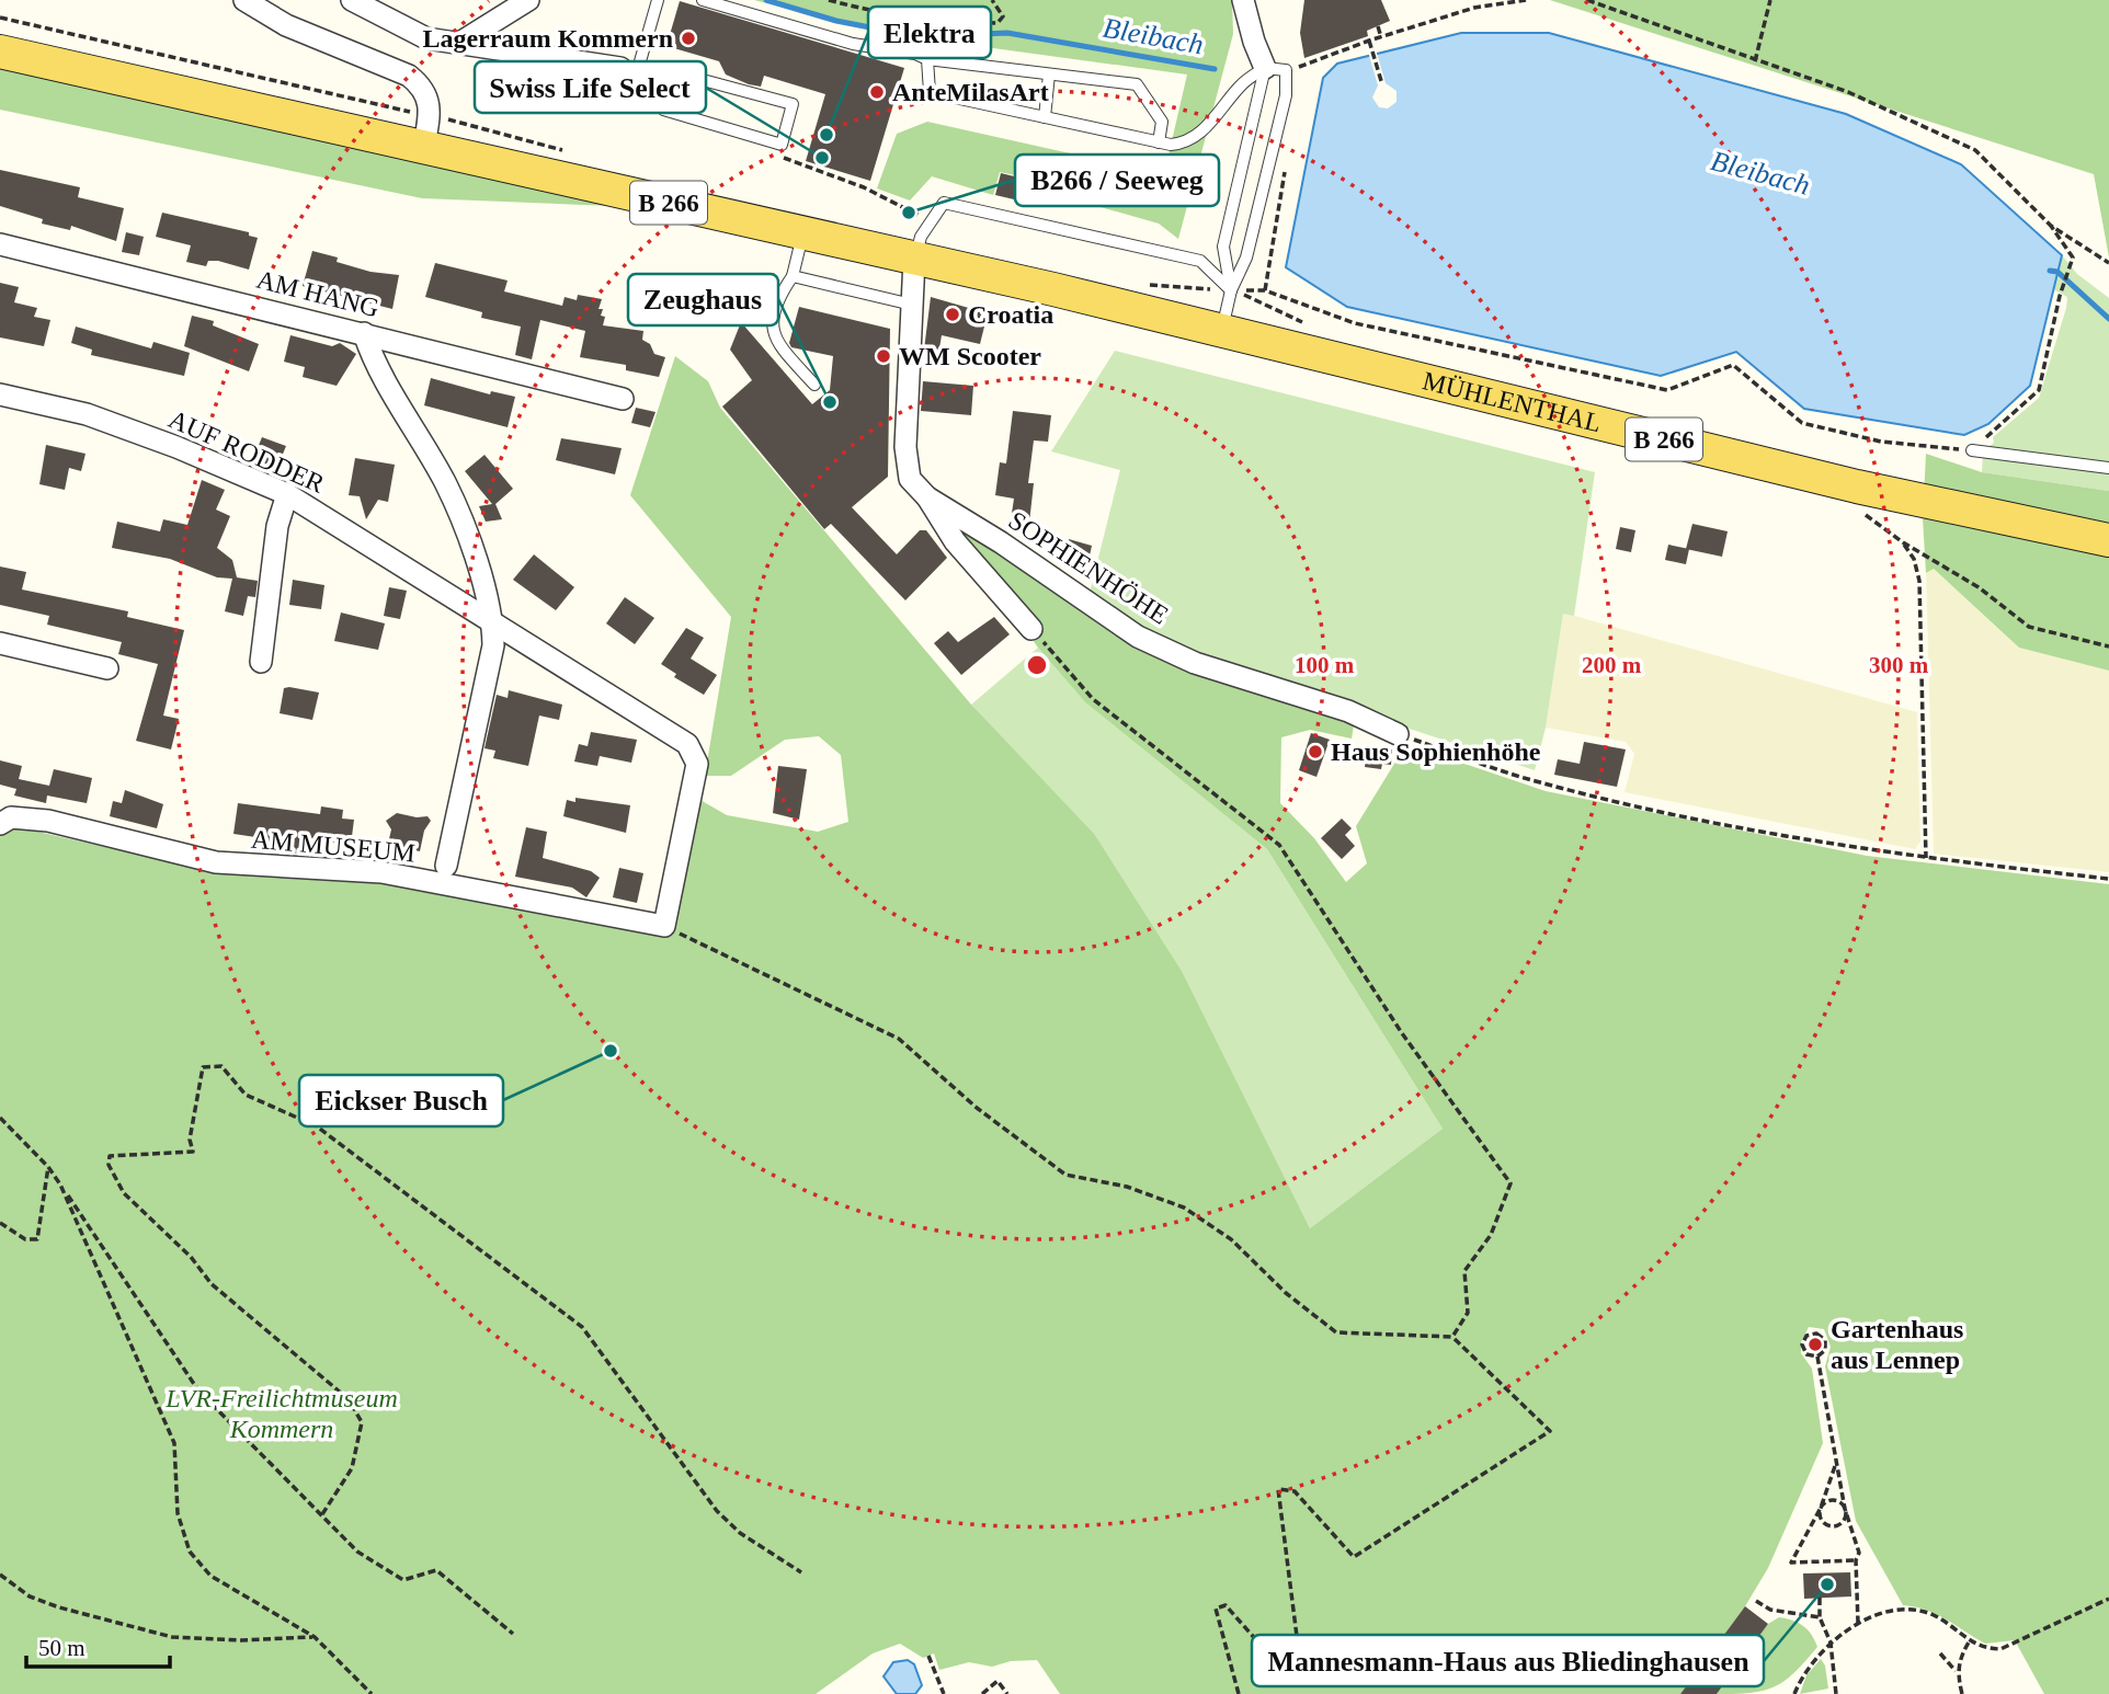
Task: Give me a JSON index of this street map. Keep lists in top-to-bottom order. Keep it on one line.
{"streets":{"main road":["B 266","MÜHLENTHAL"],"street":["AM HANG","AUF RODDER","SOPHIENHÖHE","AM MUSEUM"]},"crossings":[["B 266","MÜHLENTHAL"],["AUF RODDER","AM MUSEUM"]],"water":["Bleibach"],"parks":["LVR-Freilichtmuseum Kommern"],"places":["Lagerraum Kommern","AnteMilasArt","Elektra","Swiss Life Select","B266 / Seeweg","Croatia","WM Scooter","Zeughaus","Haus Sophienhöhe","Eickser Busch","Gartenhaus aus Lennep","Mannesmann-Haus aus Bliedinghausen"],"scale_bar":"50 m","rings":["100 m","200 m","300 m"]}
